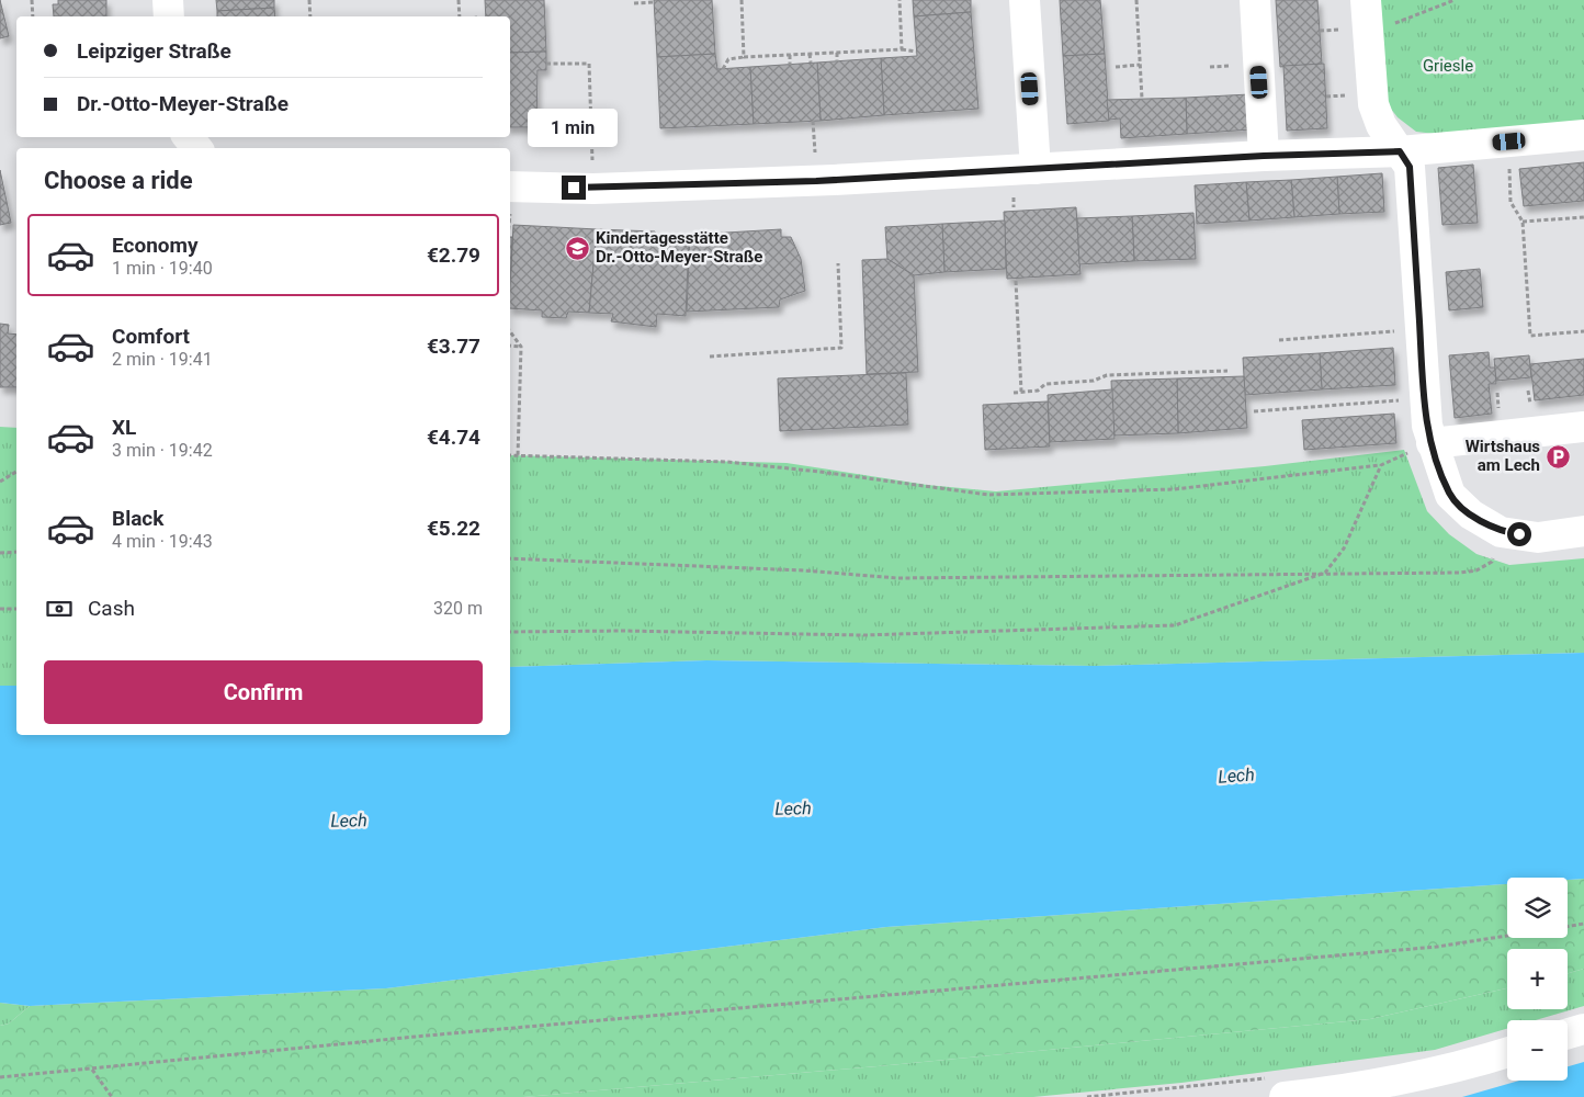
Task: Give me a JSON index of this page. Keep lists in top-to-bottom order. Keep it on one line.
{"water":["Lech"],"parks":["Griesle"],"places":{"school or university":["Kindertagesstätte Dr.-Otto-Meyer-Straße"],"parking":["Wirtshaus am Lech"]},"page":{"banner":["Leipziger Straße","Dr.-Otto-Meyer-Straße"],"bubble":"1 min","heading":"Choose a ride","list":[{"name":"Economy","note":"1 min · 19:40","value":"€2.79"},{"name":"Comfort","note":"2 min · 19:41","value":"€3.77"},{"name":"XL","note":"3 min · 19:42","value":"€4.74"},{"name":"Black","note":"4 min · 19:43","value":"€5.22"}],"pay":["Cash","320 m"],"buttons":"Confirm","map_buttons":["+","−"]}}
